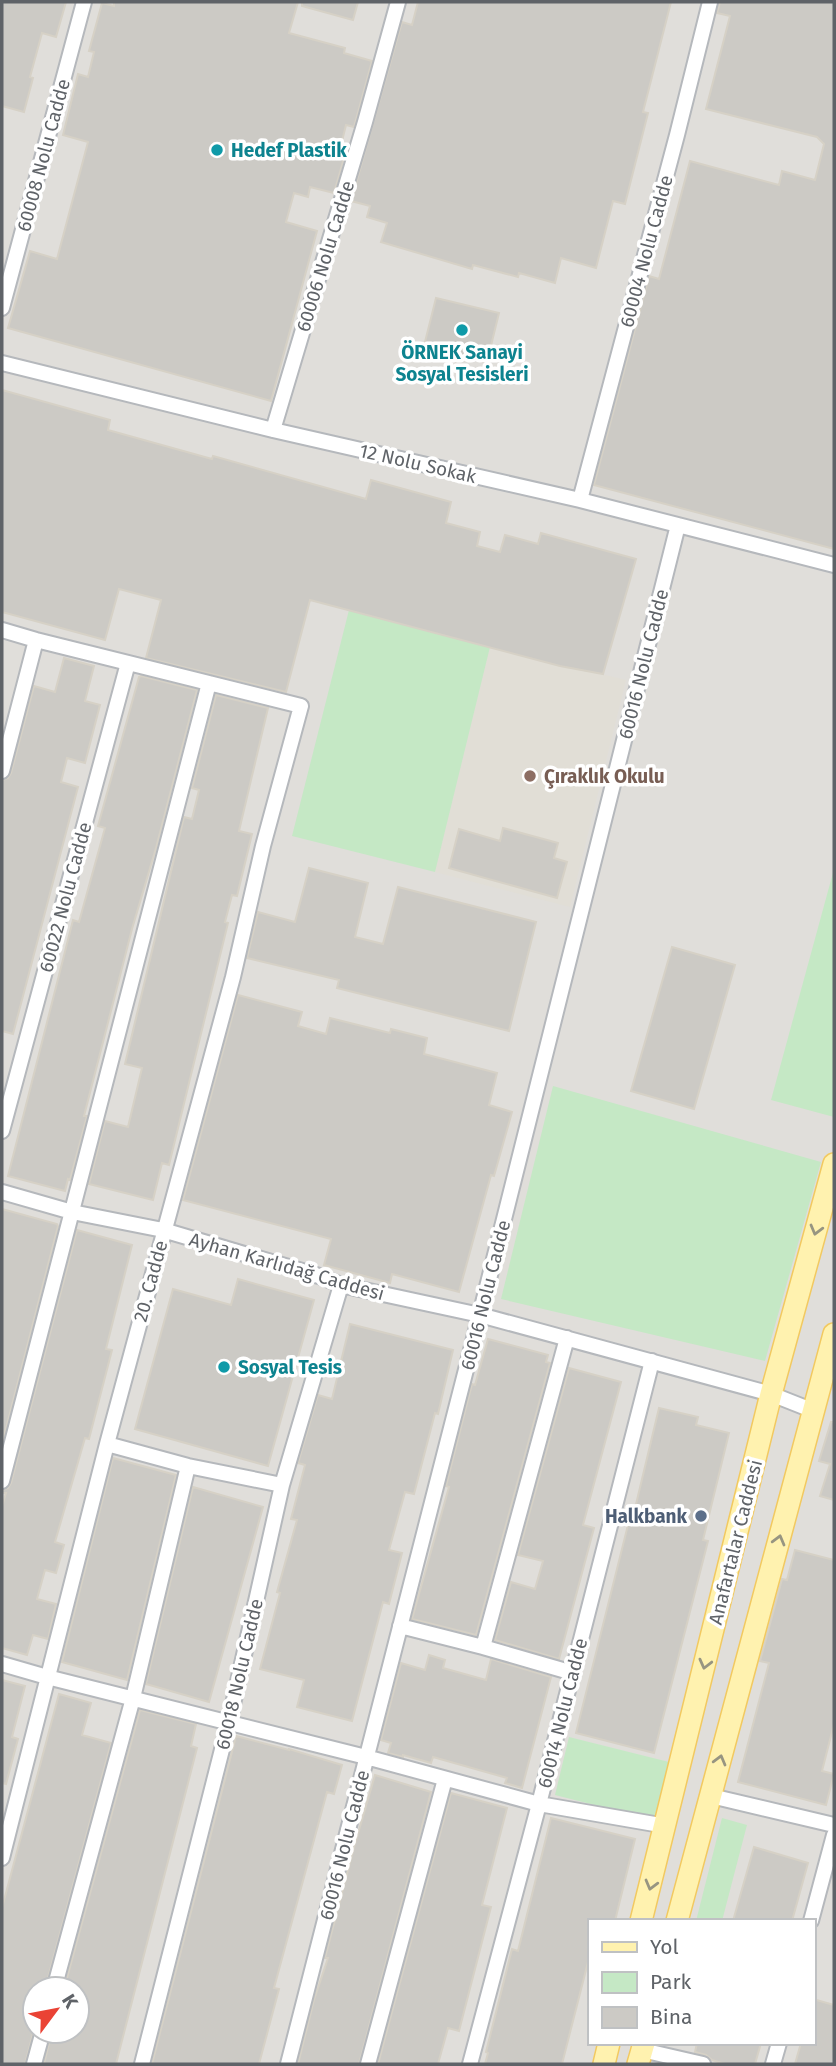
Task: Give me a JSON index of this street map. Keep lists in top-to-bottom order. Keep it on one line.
{"streets":{"main road":["Anafartalar Caddesi"],"street":["60008 Nolu Cadde","60004 Nolu Cadde","60006 Nolu Cadde","12 Nolu Sokak","60016 Nolu Cadde","60022 Nolu Cadde","Ayhan Karlıdağ Caddesi","20. Cadde","60018 Nolu Cadde","60014 Nolu Cadde"]},"crossings":[["60004 Nolu Cadde","12 Nolu Sokak"],["60006 Nolu Cadde","12 Nolu Sokak"],["12 Nolu Sokak","60016 Nolu Cadde"],["60016 Nolu Cadde","Ayhan Karlıdağ Caddesi"],["Ayhan Karlıdağ Caddesi","20. Cadde"],["Ayhan Karlıdağ Caddesi","Anafartalar Caddesi"],["Ayhan Karlıdağ Caddesi","60018 Nolu Cadde"],["Ayhan Karlıdağ Caddesi","60014 Nolu Cadde"]],"places":["Hedef Plastik","ÖRNEK Sanayi Sosyal Tesisleri","Çıraklık Okulu","Sosyal Tesis","Halkbank"],"legend":["Yol","Park","Bina"],"north":"top right"}
